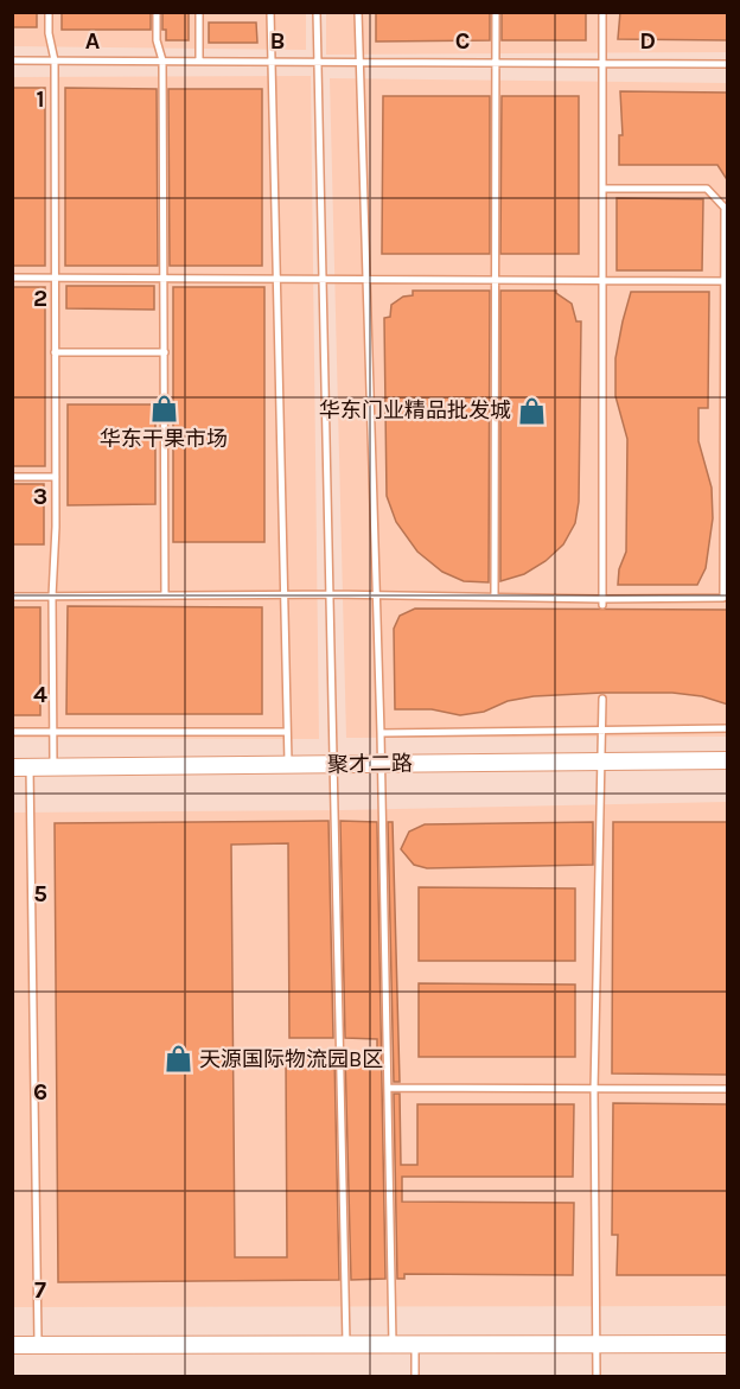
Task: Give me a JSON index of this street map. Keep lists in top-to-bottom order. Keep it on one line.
{"streets":{"street":["聚才二路"]},"places":{"shop":["华东干果市场","华东门业精品批发城","天源国际物流园B区"]},"grid":{"columns":["A","B","C","D"],"rows":["1","2","3","4","5","6","7"]}}
